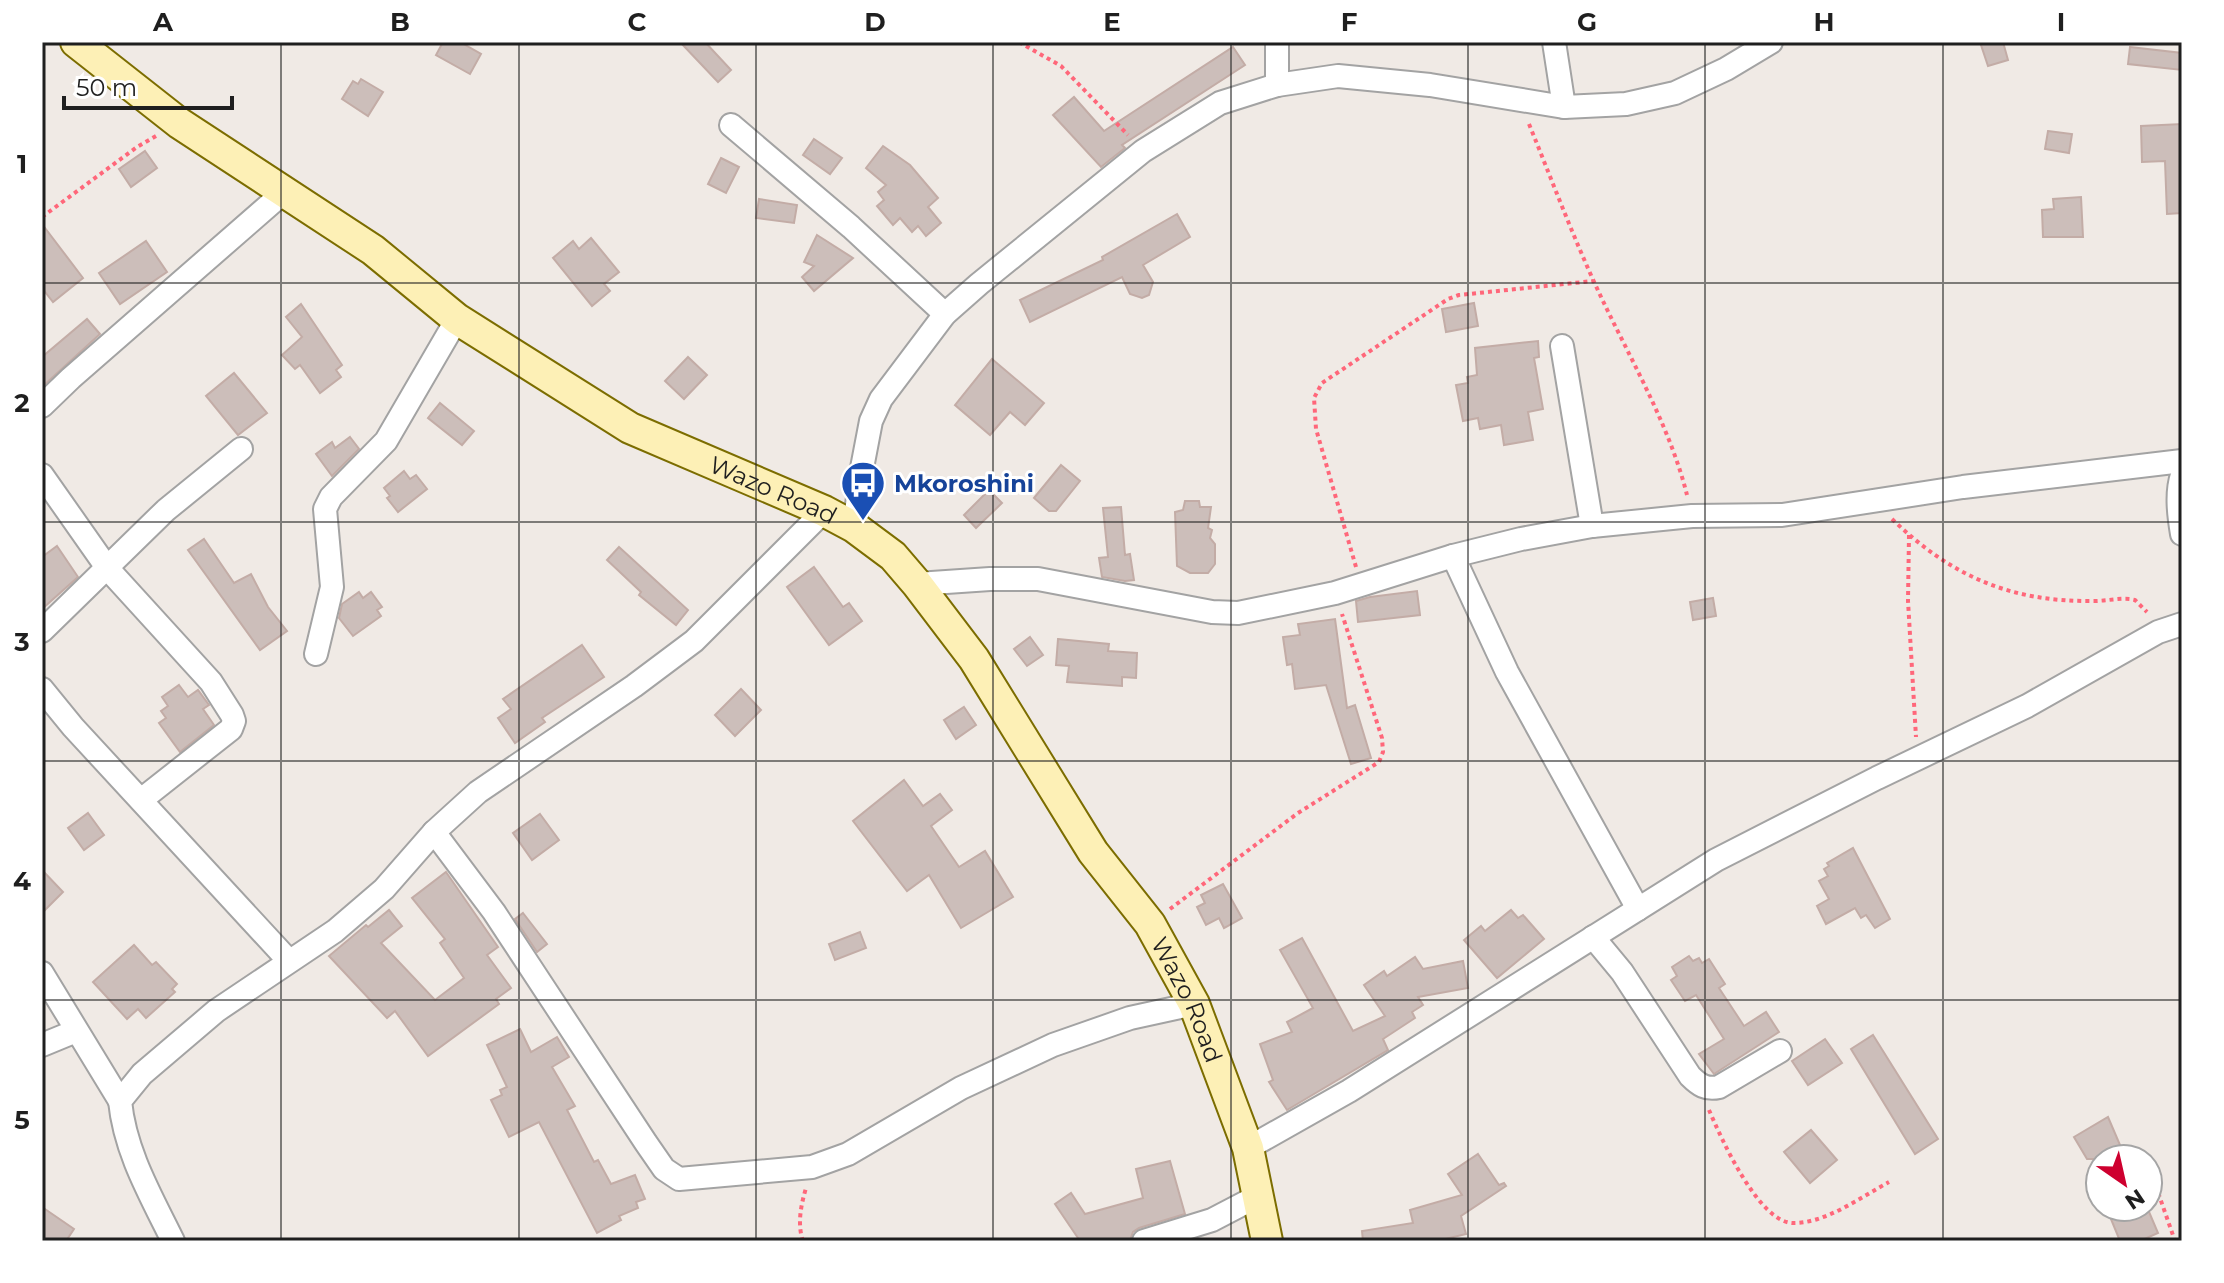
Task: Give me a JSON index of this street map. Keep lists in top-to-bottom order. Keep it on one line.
{"streets":{"main road":["Wazo Road"]},"places":{"bus stop":["Mkoroshini"]},"scale_bar":"50 m","north":"bottom right","grid":{"columns":["A","B","C","D","E","F","G","H","I"],"rows":["1","2","3","4","5"]}}
